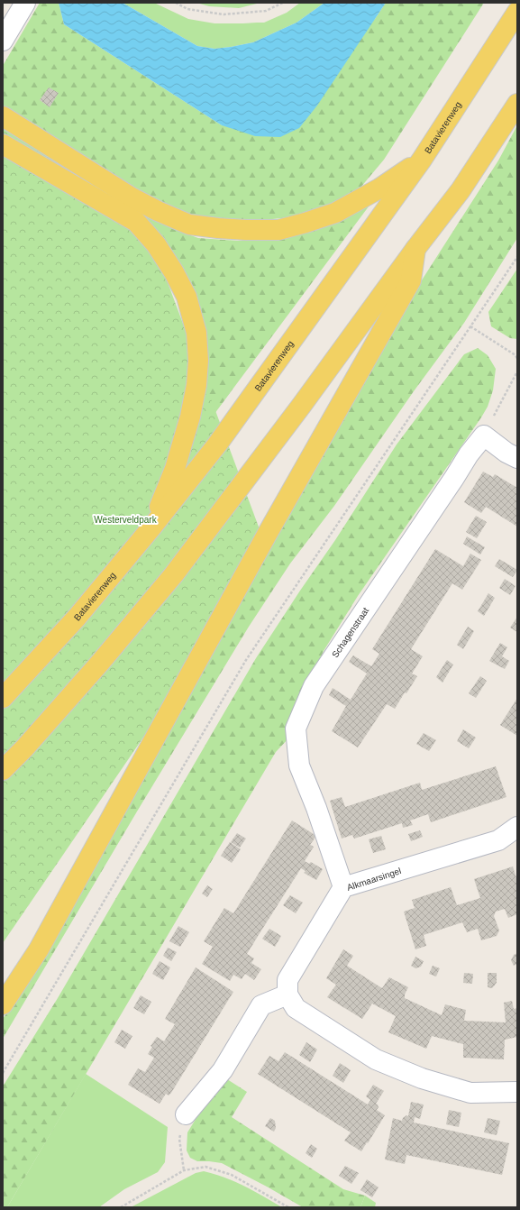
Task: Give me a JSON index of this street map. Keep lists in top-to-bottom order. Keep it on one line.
{"streets":{"main road":["Batavierenweg"],"street":["Schagenstraat","Alkmaarsingel"]},"crossings":[["Schagenstraat","Alkmaarsingel"]],"parks":["Westerveldpark"]}
